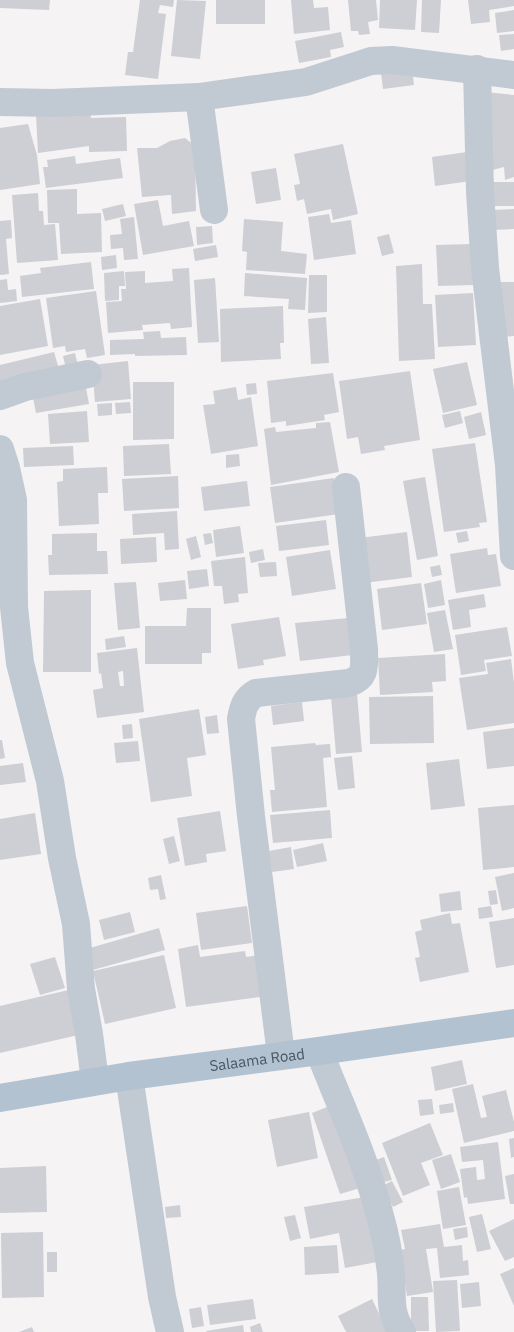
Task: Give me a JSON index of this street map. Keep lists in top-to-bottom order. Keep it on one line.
{"streets":{"main road":["Salaama Road"]}}
